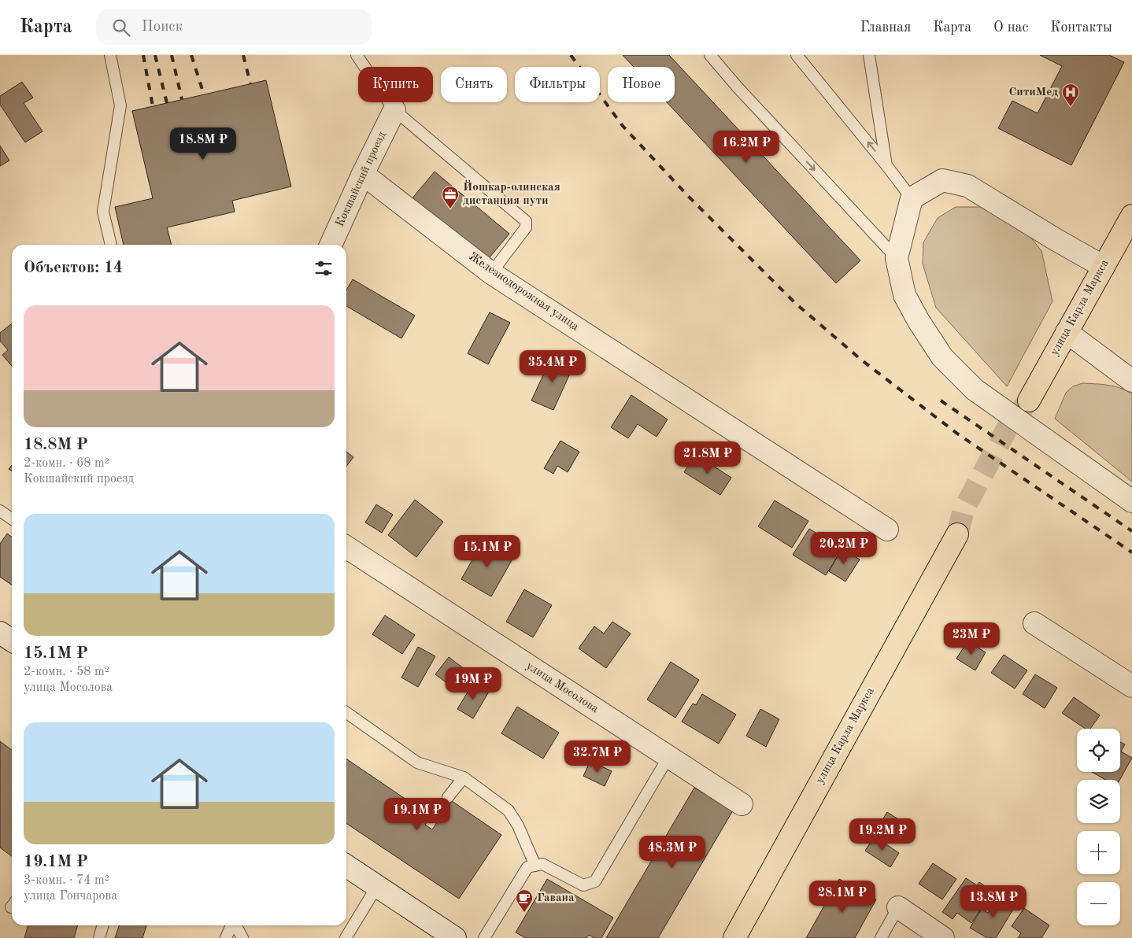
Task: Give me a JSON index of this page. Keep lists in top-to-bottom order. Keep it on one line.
{"streets":{"main road":["улица Карла Маркса"],"street":["Кокшайский проезд","Железнодорожная улица","улица Мосолова"]},"crossings":[["Кокшайский проезд","Железнодорожная улица"]],"places":{"hospital":["СитиМед"],"office":["Йошкар-олинская дистанция пути"],"cafe":["Гавана"]},"page":{"header":"Карта","search":"Поиск","nav":["Главная","Карта","О нас","Контакты"],"chip":["Купить","Снять","Фильтры","Новое"],"price":["18.8M ₽","16.2M ₽","35.4M ₽","21.8M ₽","20.2M ₽","15.1M ₽","23M ₽","19M ₽","32.7M ₽","19.1M ₽","19.2M ₽","48.3M ₽","28.1M ₽","13.8M ₽"],"heading":"Объектов: 14","list":[{"name":"18.8M ₽","note":"2-комн. · 68 m² · Кокшайский проезд"},{"name":"15.1M ₽","note":"2-комн. · 58 m² · улица Мосолова"},{"name":"19.1M ₽","note":"3-комн. · 74 m² · улица Гончарова"}],"map_buttons":["+","−"]}}
